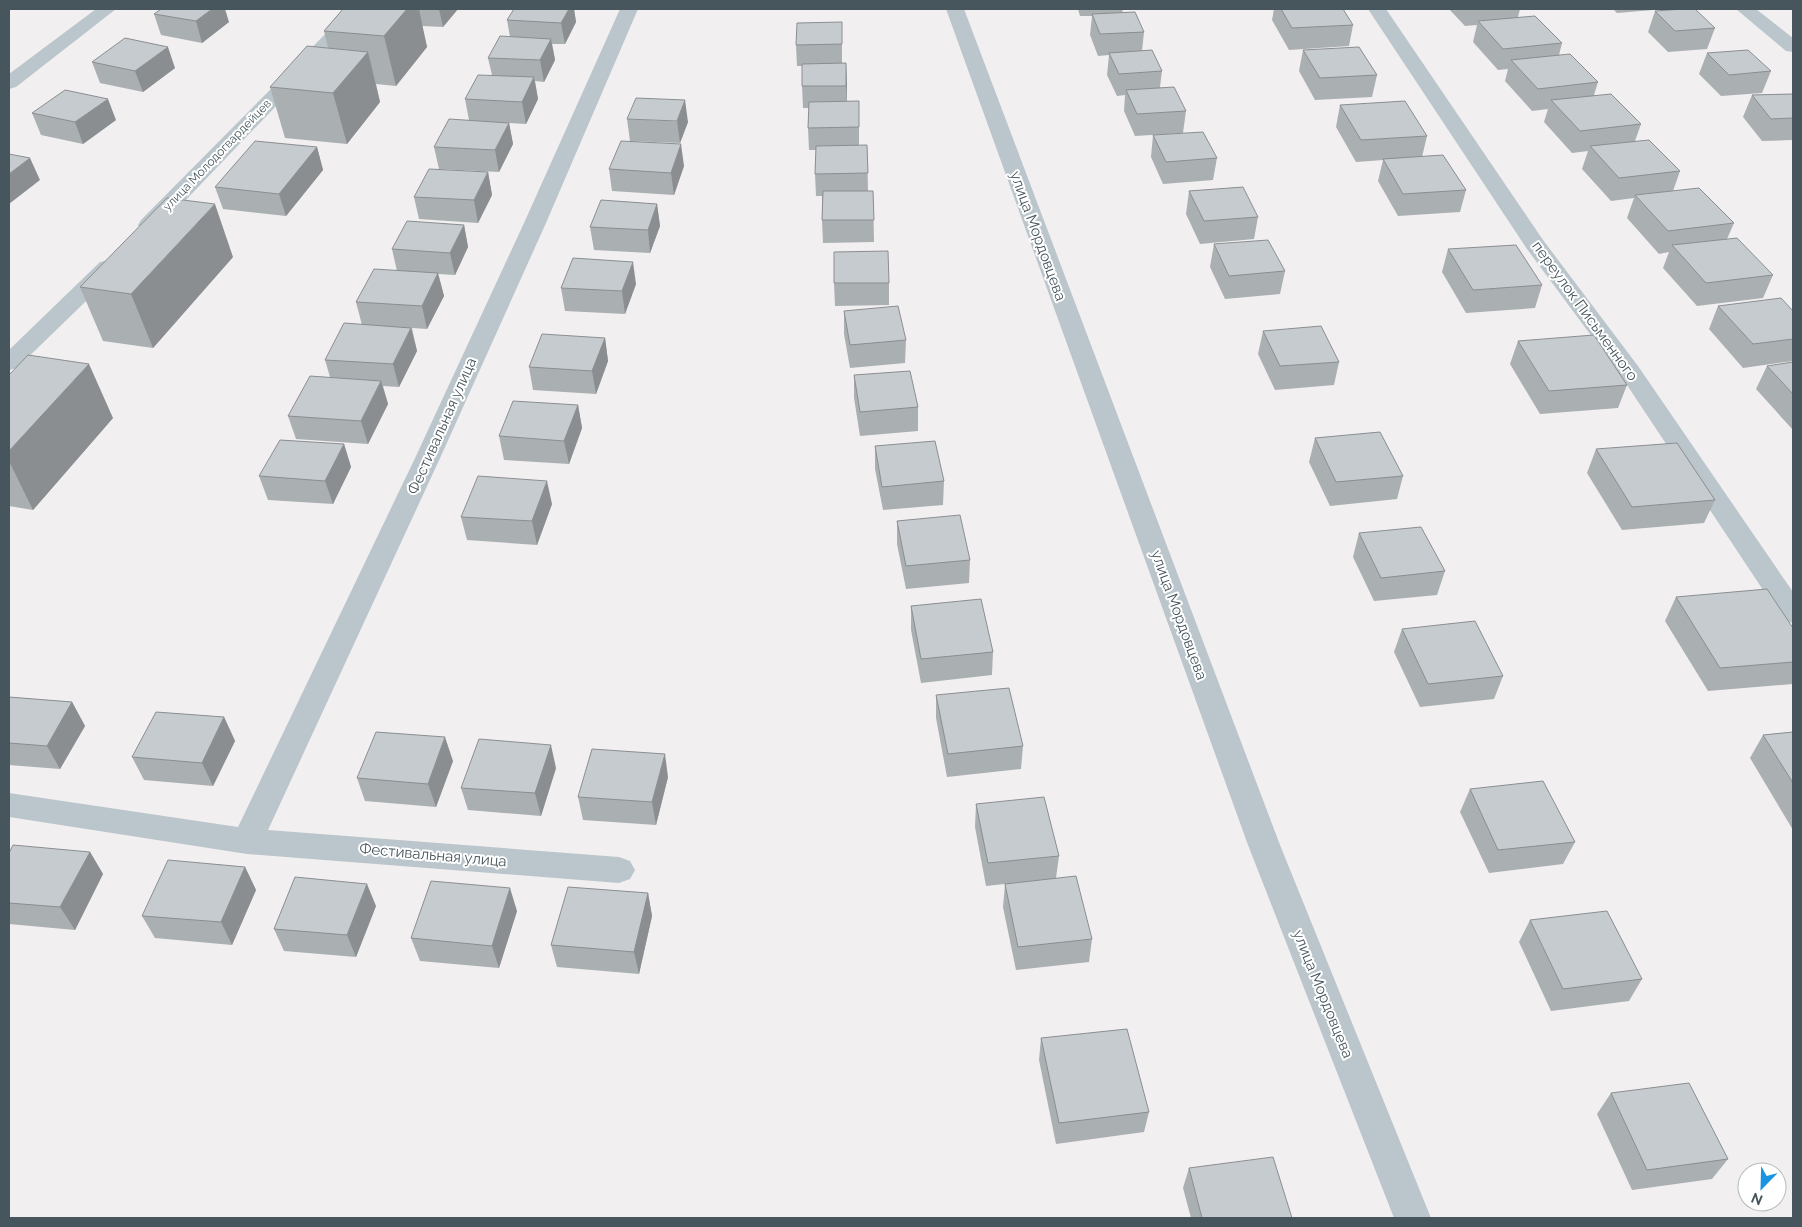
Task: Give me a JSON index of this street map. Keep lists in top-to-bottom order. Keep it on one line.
{"streets":{"street":["улица Молодогвардейцев","улица Мордовцева","переулок Письменного","Фестивальная улица"]},"north":"bottom left"}
